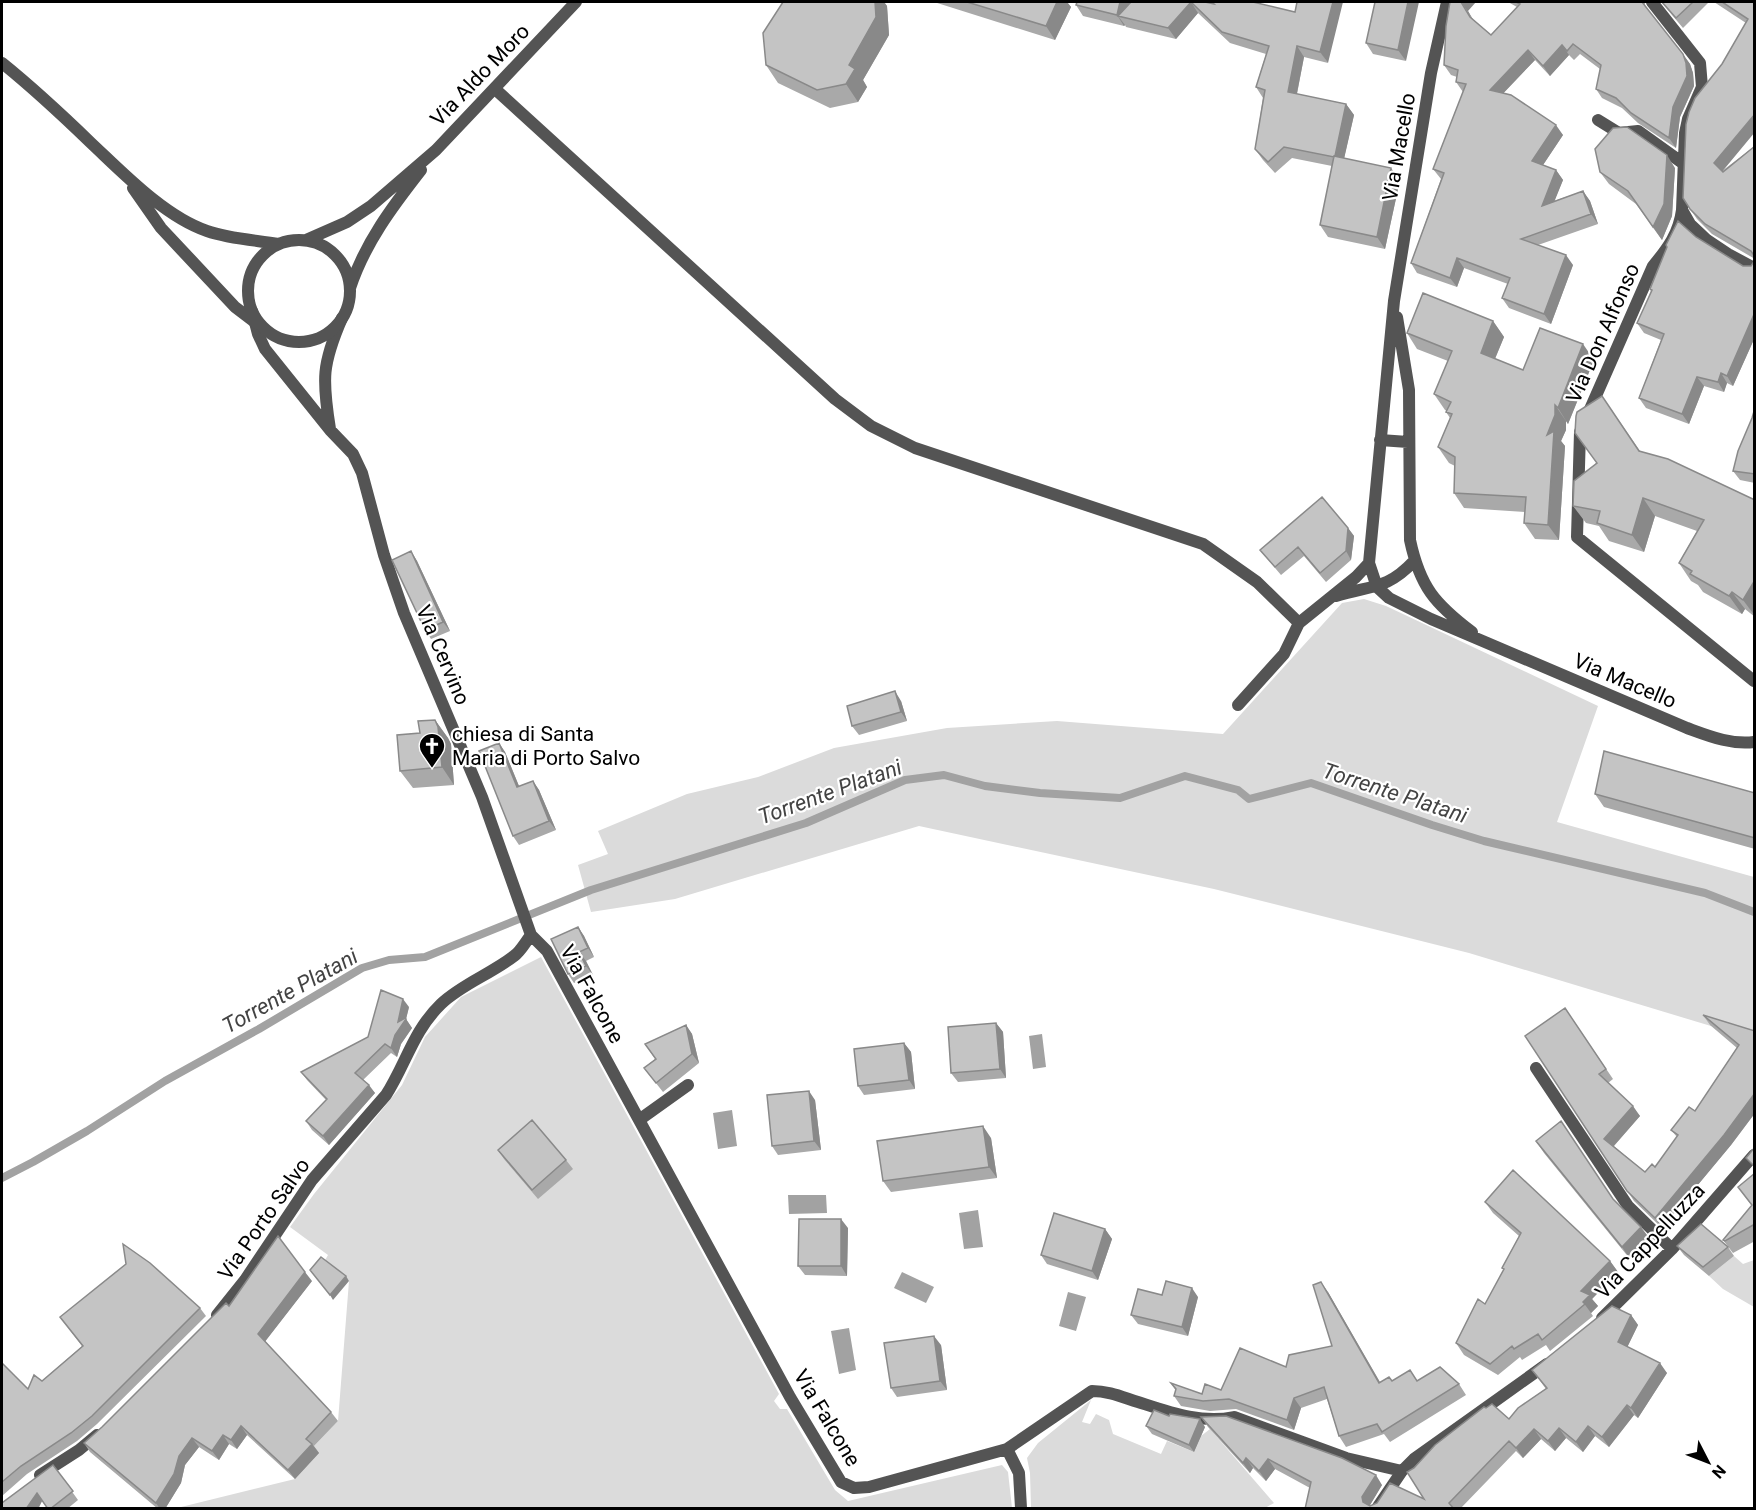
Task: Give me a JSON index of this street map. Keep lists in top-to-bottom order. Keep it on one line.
{"streets":{"street":["Via Aldo Moro","Via Macello","Via Don Alfonso","Via Cervino","Via Falcone","Via Porto Salvo","Via Cappelluzza"]},"crossings":[["Via Cervino","Via Falcone"],["Via Cervino","Via Porto Salvo"],["Via Falcone","Via Porto Salvo"]],"water":["Torrente Platani"],"places":{"church":["chiesa di Santa Maria di Porto Salvo"]},"north":"bottom right"}
